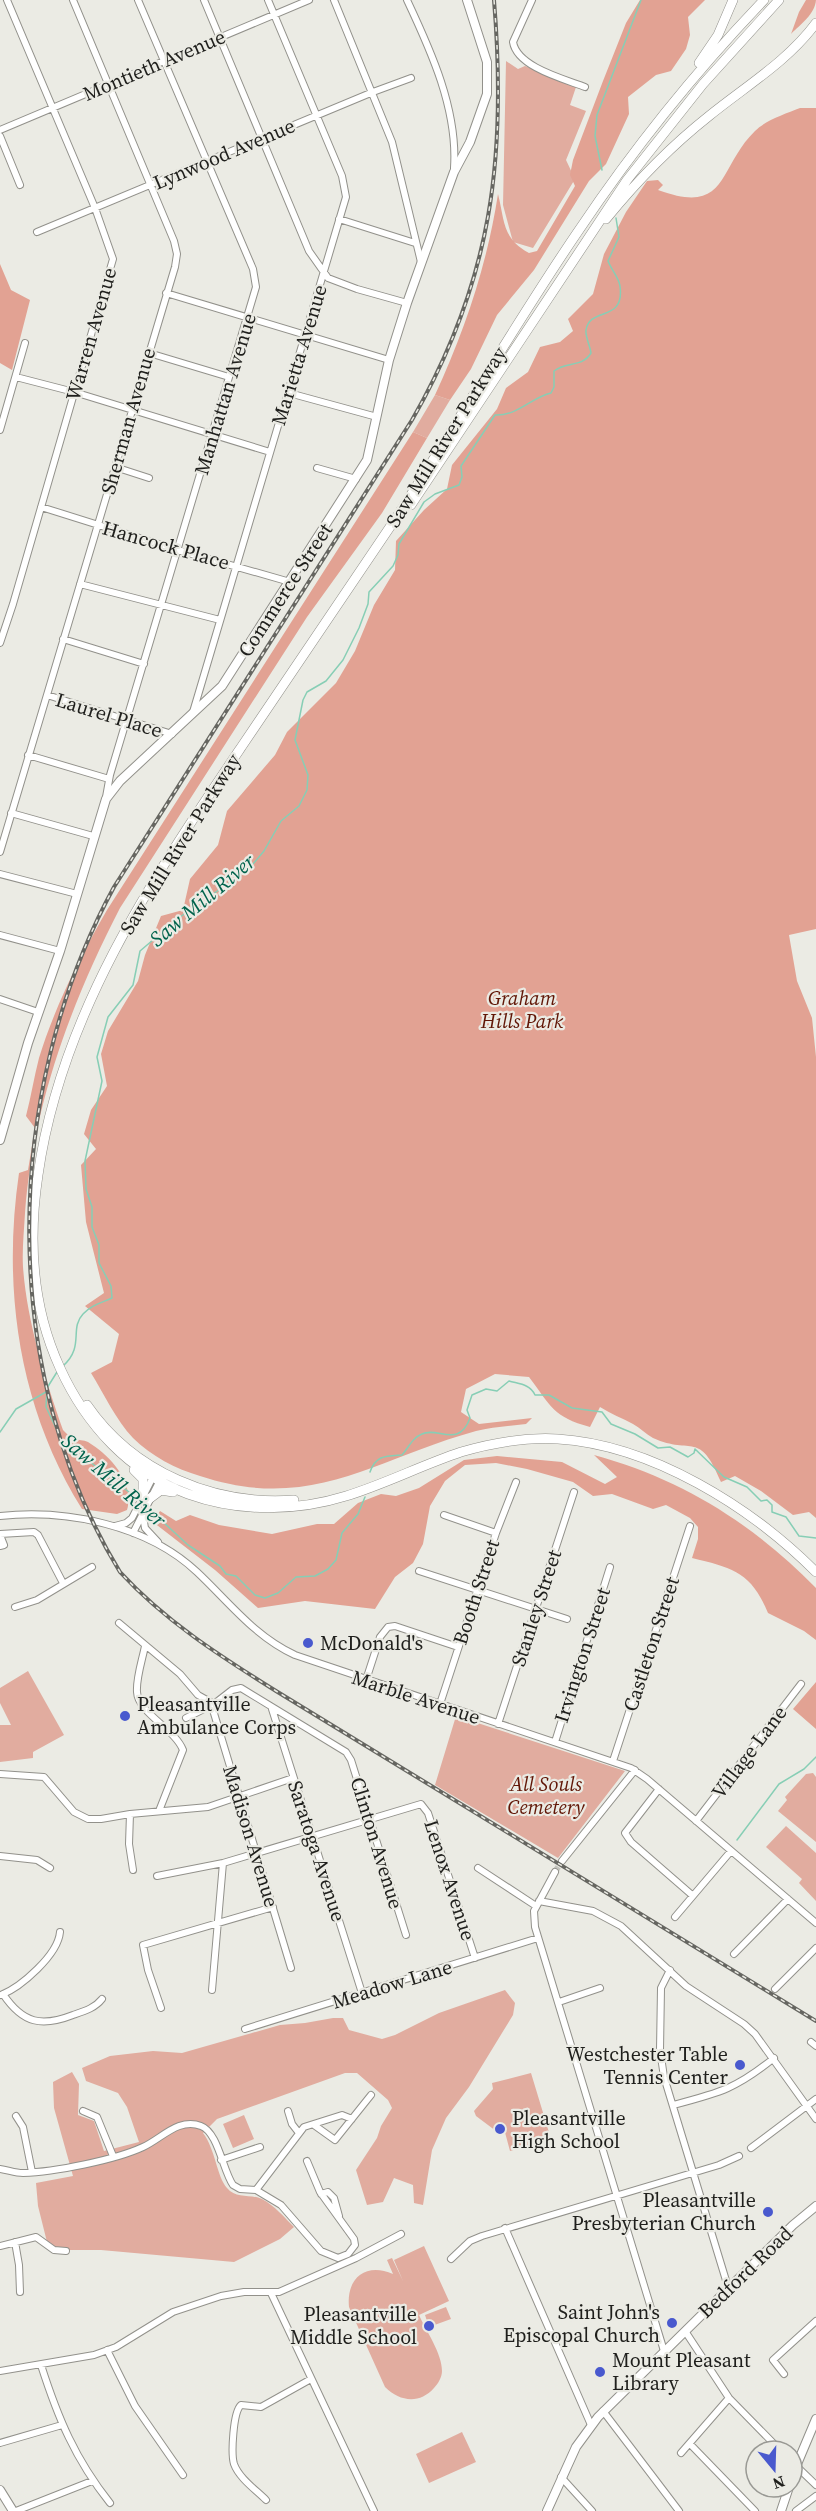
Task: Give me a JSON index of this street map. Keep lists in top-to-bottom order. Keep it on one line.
{"streets":{"highway":["Saw Mill River Parkway"],"main road":["Commerce Street","Bedford Road"],"street":["Montieth Avenue","Lynwood Avenue","Warren Avenue","Marietta Avenue","Manhattan Avenue","Sherman Avenue","Hancock Place","Laurel Place","Booth Street","Stanley Street","Castleton Street","Irvington Street","Marble Avenue","Village Lane","Madison Avenue","Clinton Avenue","Saratoga Avenue","Lenox Avenue","Meadow Lane"]},"crossings":[["Montieth Avenue","Warren Avenue"],["Montieth Avenue","Marietta Avenue"],["Montieth Avenue","Manhattan Avenue"],["Montieth Avenue","Sherman Avenue"],["Lynwood Avenue","Warren Avenue"],["Lynwood Avenue","Marietta Avenue"],["Lynwood Avenue","Manhattan Avenue"],["Lynwood Avenue","Sherman Avenue"],["Warren Avenue","Hancock Place"],["Marietta Avenue","Hancock Place"],["Marietta Avenue","Commerce Street"],["Manhattan Avenue","Hancock Place"],["Manhattan Avenue","Commerce Street"],["Manhattan Avenue","Laurel Place"],["Sherman Avenue","Hancock Place"],["Sherman Avenue","Laurel Place"],["Hancock Place","Commerce Street"],["Commerce Street","Laurel Place"],["Booth Street","Marble Avenue"],["Stanley Street","Marble Avenue"],["Castleton Street","Marble Avenue"],["Irvington Street","Marble Avenue"],["Marble Avenue","Village Lane"],["Clinton Avenue","Saratoga Avenue"],["Clinton Avenue","Lenox Avenue"],["Saratoga Avenue","Meadow Lane"],["Lenox Avenue","Meadow Lane"]],"water":["Saw Mill River"],"parks":["Graham Hills Park","All Souls Cemetery"],"places":["McDonald's","Pleasantville Ambulance Corps","Westchester Table Tennis Center","Pleasantville High School","Pleasantville Presbyterian Church","Saint John's Episcopal Church","Pleasantville Middle School","Mount Pleasant Library"],"north":"bottom"}
